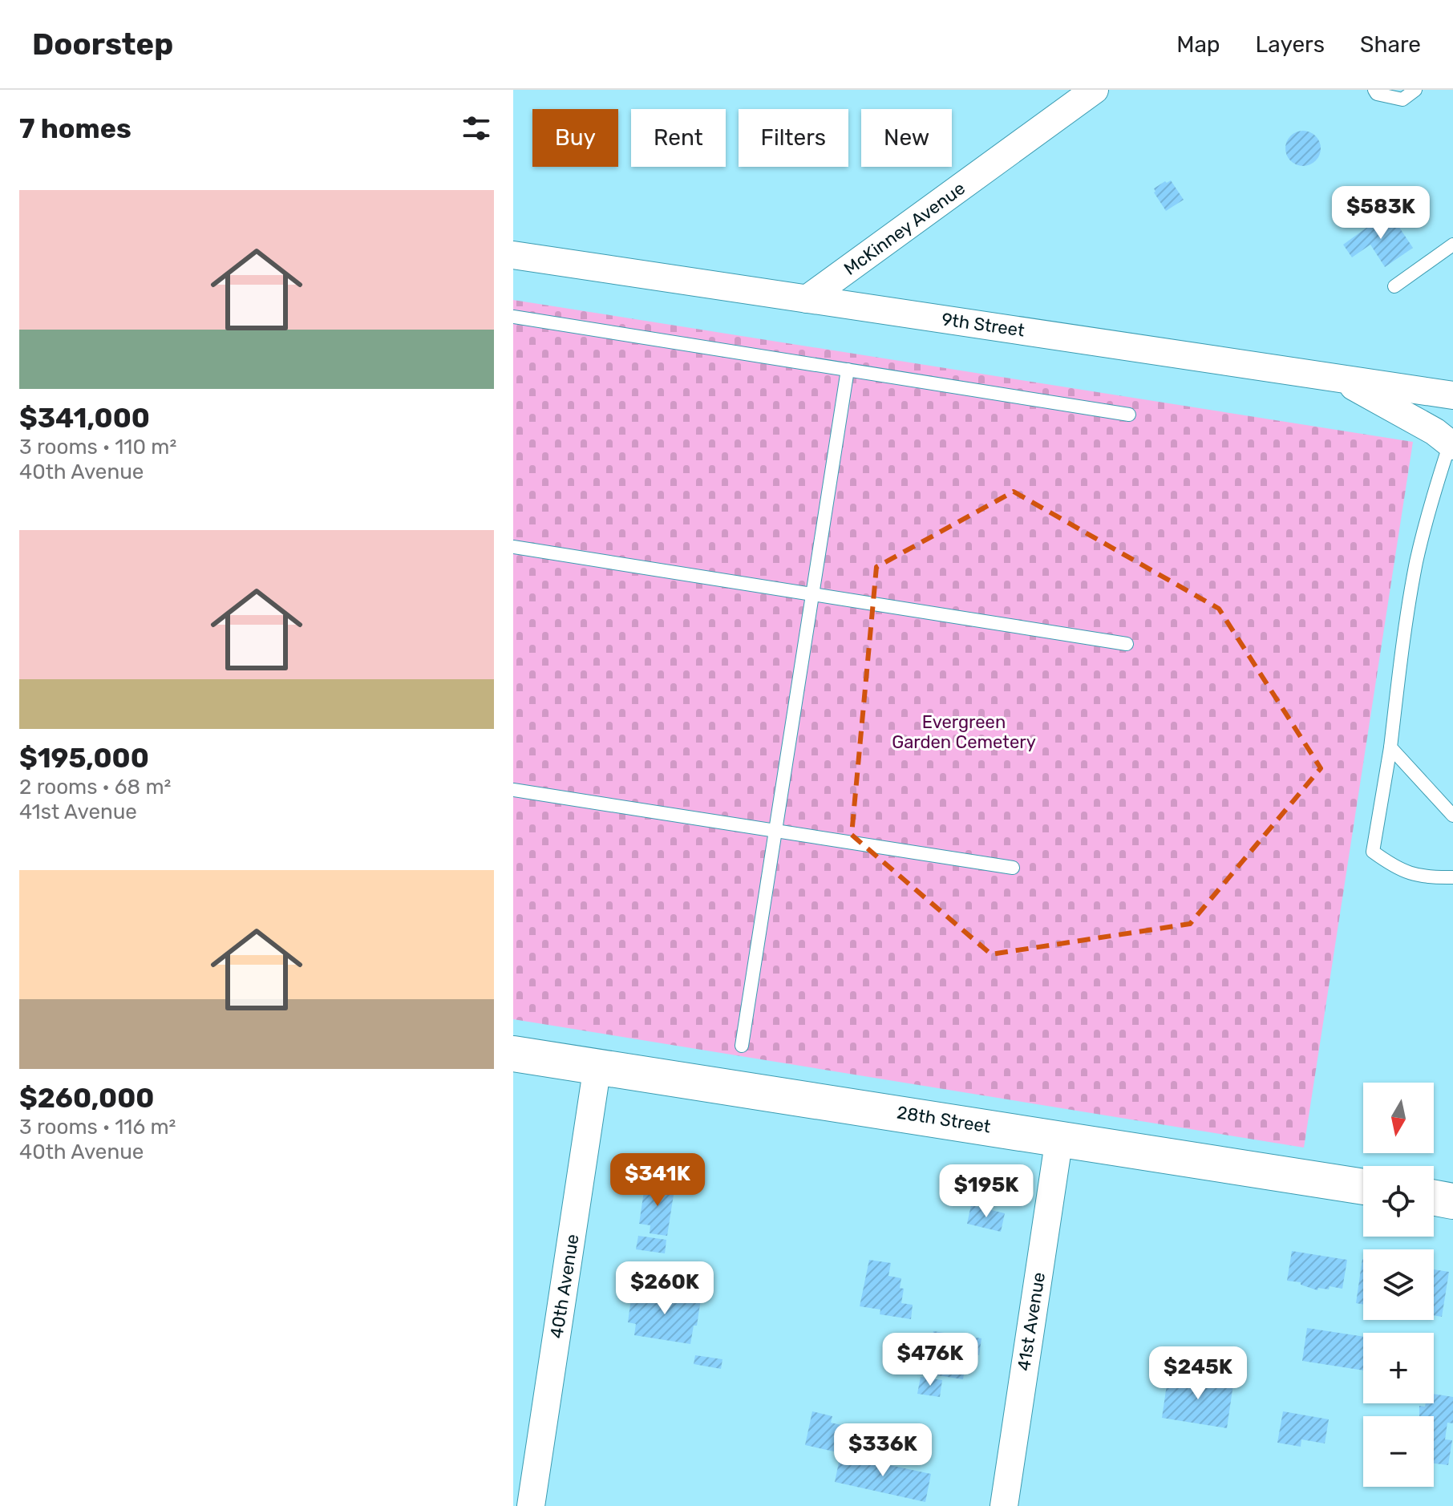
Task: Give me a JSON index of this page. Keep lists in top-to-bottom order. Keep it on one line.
{"streets":{"main road":["28th Street"],"street":["McKinney Avenue","9th Street","40th Avenue","41st Avenue"]},"crossings":[["McKinney Avenue","9th Street"],["28th Street","40th Avenue"],["28th Street","41st Avenue"]],"parks":["Evergreen Garden Cemetery"],"north":"bottom","page":{"header":"Doorstep","nav":["Map","Layers","Share"],"heading":"7 homes","chip":["Buy","Rent","Filters","New"],"list":[{"name":"$341,000","note":"3 rooms · 110 m² · 40th Avenue"},{"name":"$195,000","note":"2 rooms · 68 m² · 41st Avenue"},{"name":"$260,000","note":"3 rooms · 116 m² · 40th Avenue"}],"price":["$583K","$341K","$195K","$260K","$476K","$245K","$336K"],"map_buttons":["+","−"]}}
